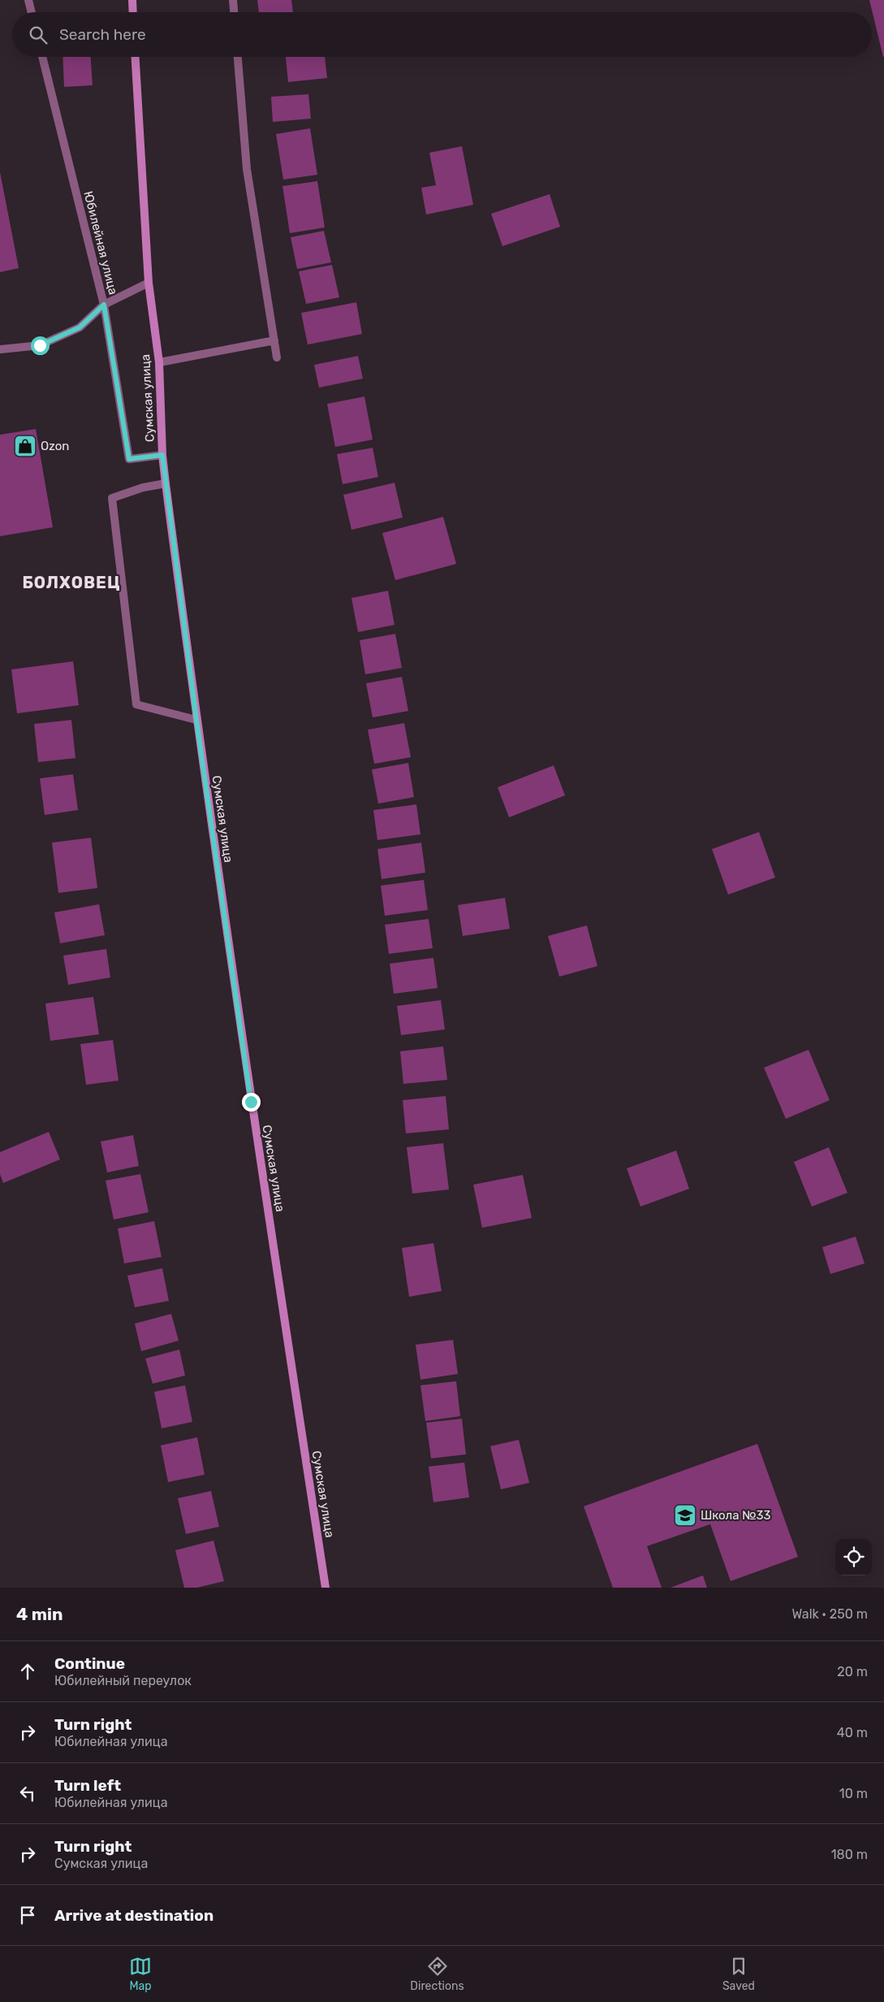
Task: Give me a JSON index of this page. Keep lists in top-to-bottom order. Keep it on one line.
{"streets":{"main road":["Сумская улица"],"street":["Юбилейная улица"]},"crossings":[["Юбилейная улица","Сумская улица"]],"districts":["БОЛХОВЕЦ"],"places":{"shop":["Ozon"],"school or university":["Школа №33"]},"page":{"search":"Search here","heading":["4 min","Walk · 250 m"],"list":[["Continue","Юбилейный переулок","20 m"],["Turn right","Юбилейная улица","40 m"],["Turn left","Юбилейная улица","10 m"],["Turn right","Сумская улица","180 m"],"Arrive at destination"],"nav":["Map","Directions","Saved"]}}
